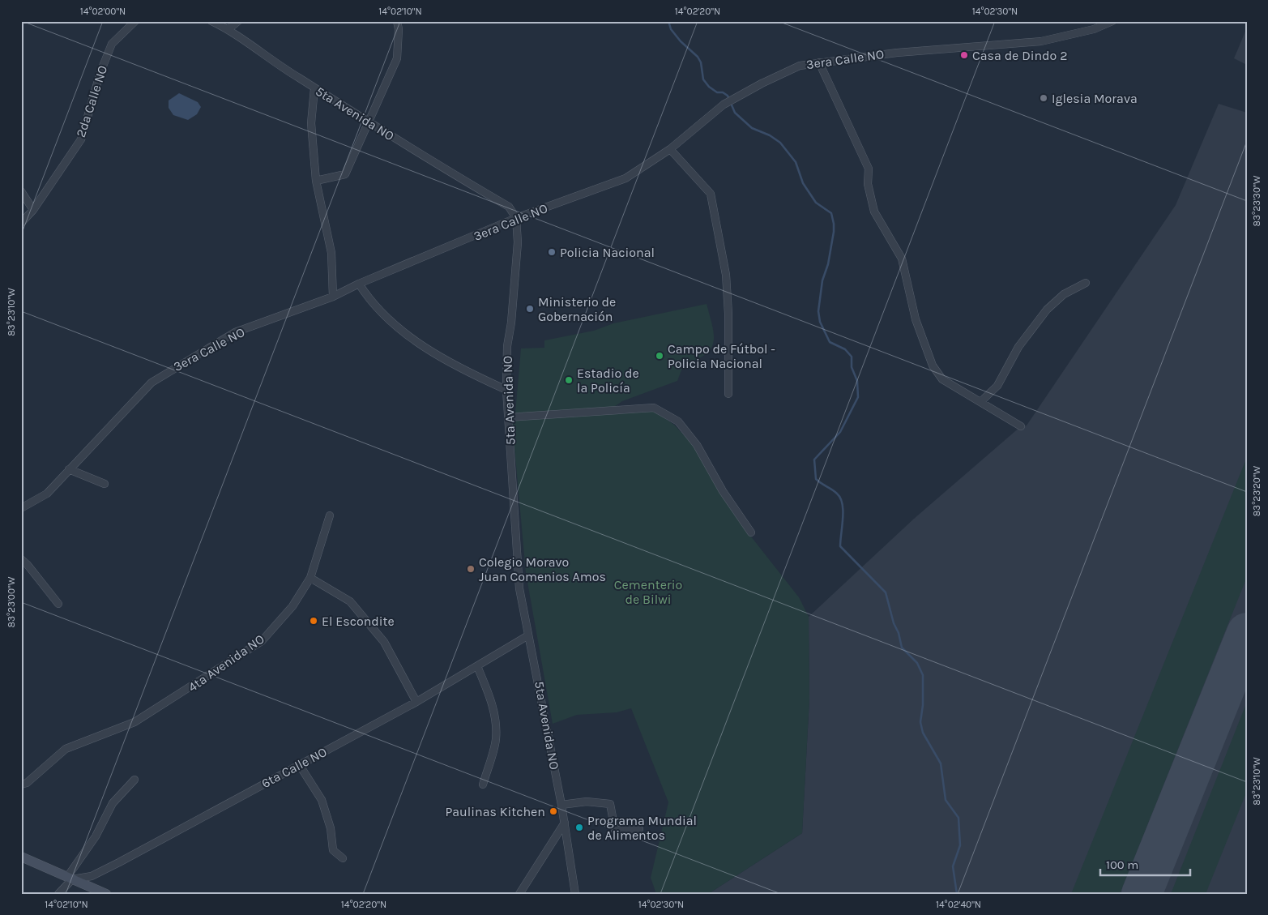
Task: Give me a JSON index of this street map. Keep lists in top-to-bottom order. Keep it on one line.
{"streets":{"street":["3era Calle NO","2da Calle NO","5ta Avenida NO","4ta Avenida NO","6ta Calle NO"]},"crossings":[["3era Calle NO","5ta Avenida NO"],["5ta Avenida NO","6ta Calle NO"]],"parks":["Cementerio de Bilwi"],"places":["Casa de Dindo 2","Iglesia Morava","Policia Nacional","Ministerio de Gobernación","Campo de Fútbol - Policia Nacional","Estadio de la Policía","Colegio Moravo Juan Comenios Amos","El Escondite","Paulinas Kitchen","Programa Mundial de Alimentos"],"scale_bar":"100 m","coordinates":["14°02'00\"N","14°02'10\"N","14°02'20\"N","14°02'30\"N","83°23'30\"W","83°23'10\"W","83°23'20\"W","83°23'00\"W","14°02'40\"N"]}
